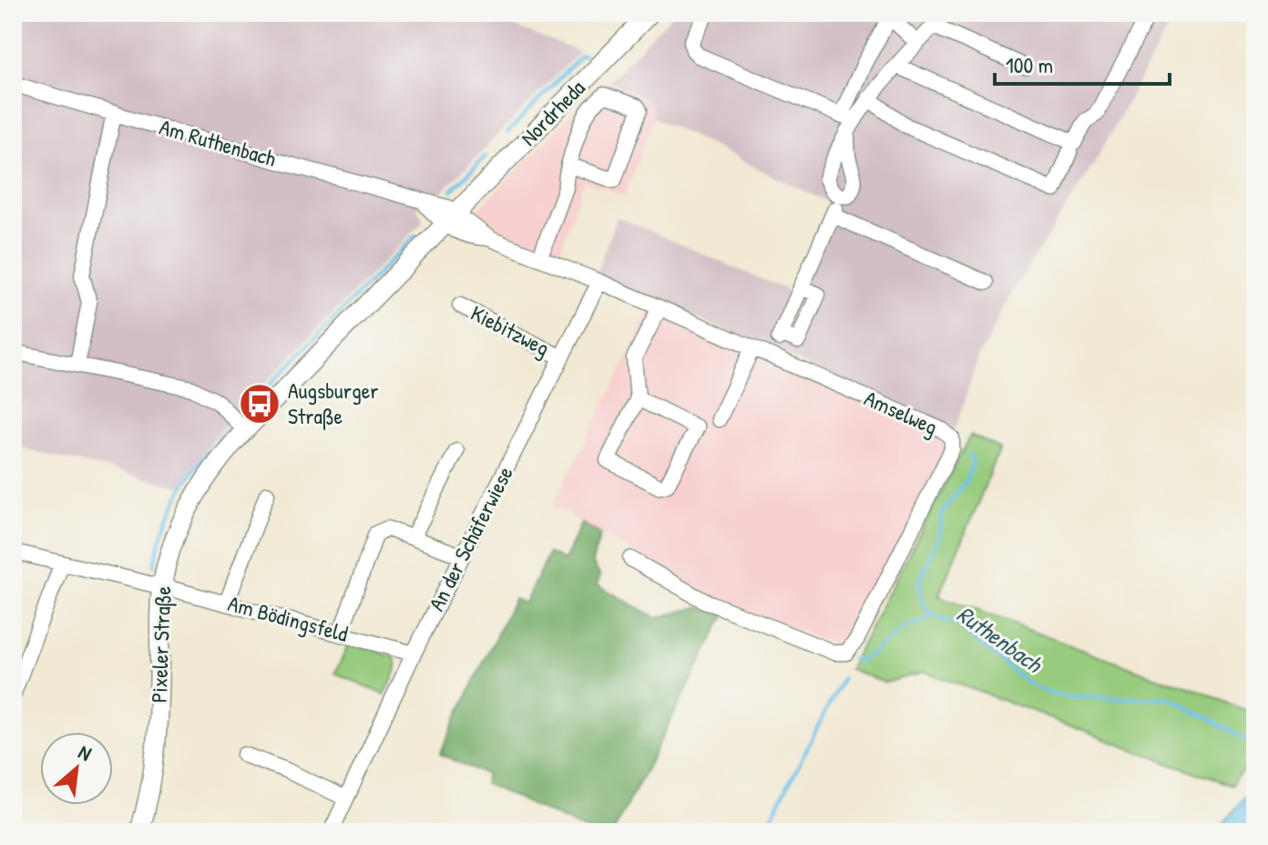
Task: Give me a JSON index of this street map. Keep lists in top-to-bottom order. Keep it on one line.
{"streets":{"main road":["Nordrheda","Pixeler Straße"],"street":["Am Ruthenbach","Kiebitzweg","Amselweg","An der Schäferwiese","Am Bödingsfeld"]},"crossings":[["Nordrheda","Am Ruthenbach"],["Nordrheda","Amselweg"],["Nordrheda","Pixeler Straße"],["Am Ruthenbach","Amselweg"],["Am Ruthenbach","Pixeler Straße"],["Kiebitzweg","An der Schäferwiese"],["Amselweg","An der Schäferwiese"],["Amselweg","Pixeler Straße"],["An der Schäferwiese","Am Bödingsfeld"],["Am Bödingsfeld","Pixeler Straße"]],"water":["Ruthenbach"],"places":{"bus stop":["Augsburger Straße"]},"scale_bar":"100 m","north":"top right"}
